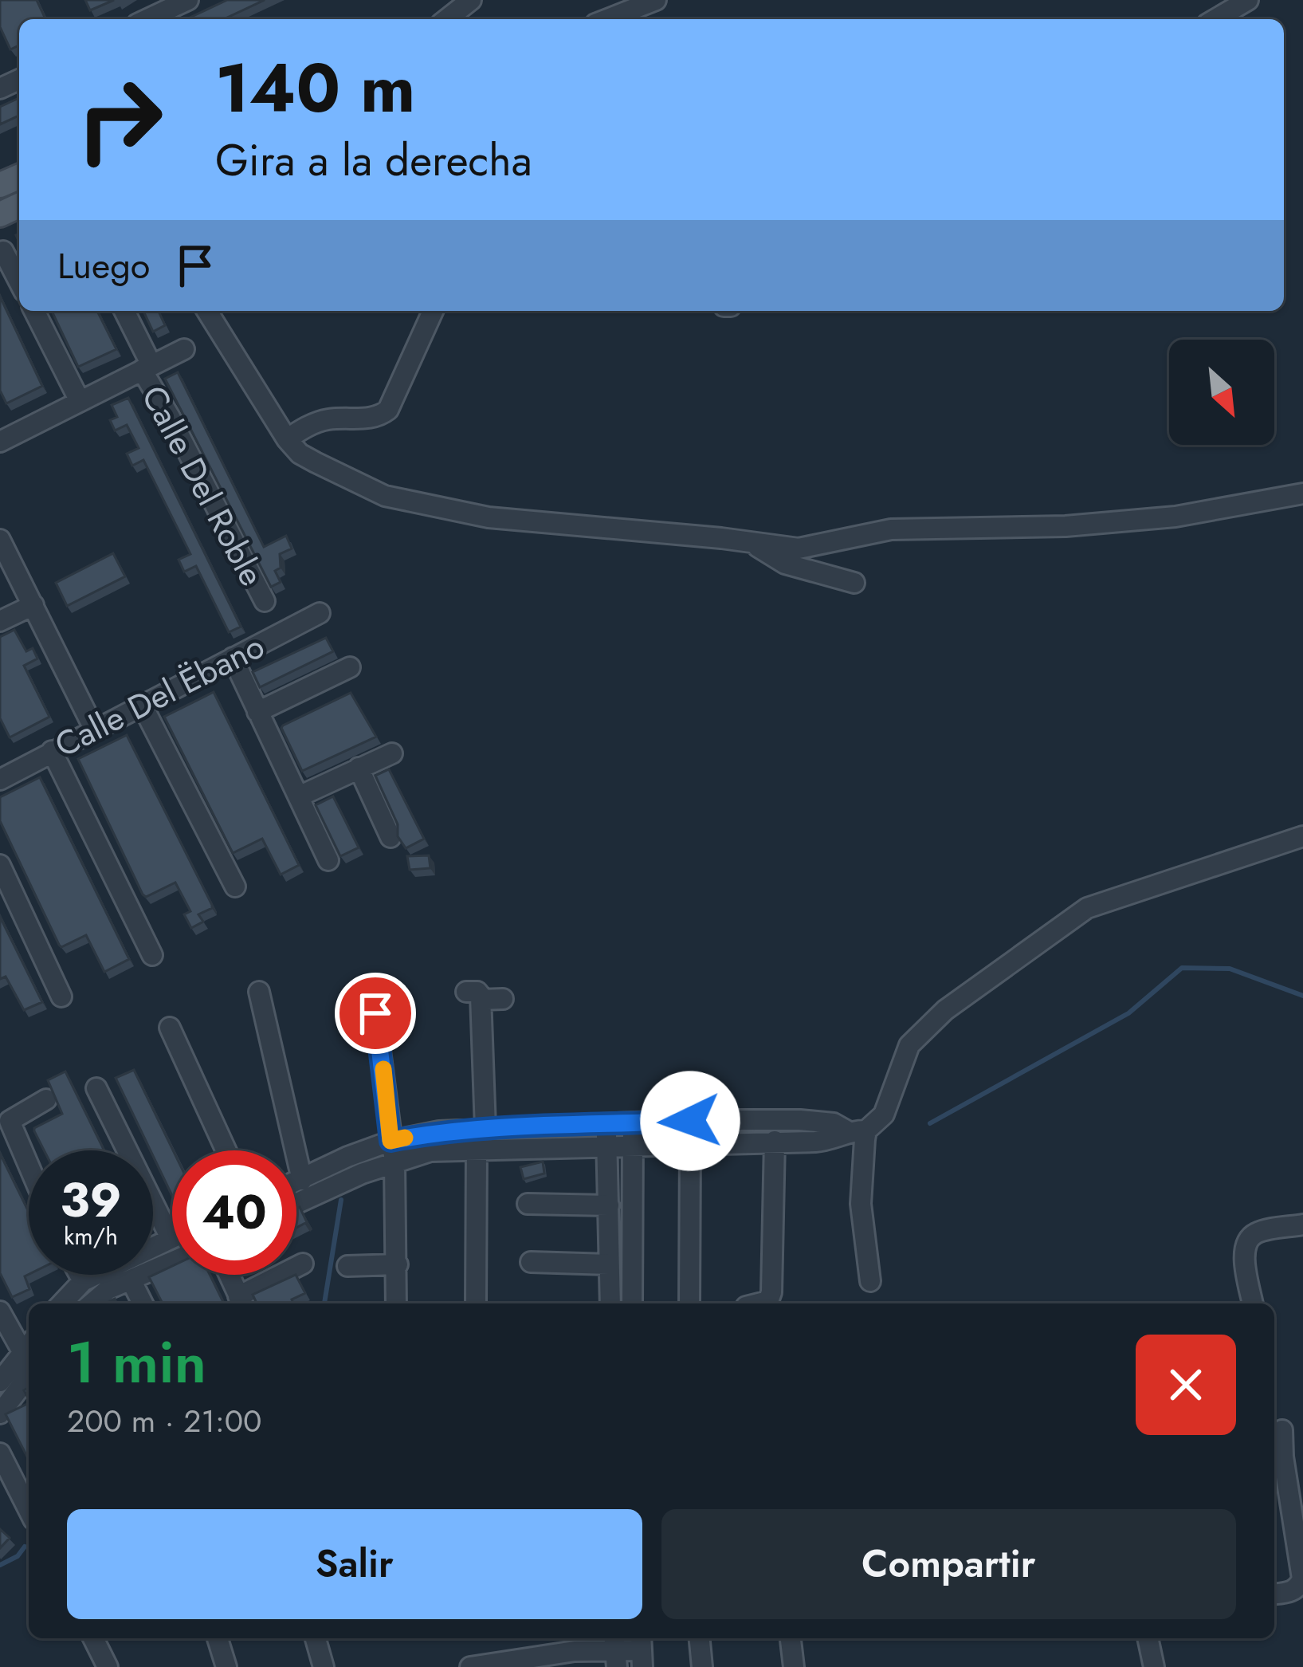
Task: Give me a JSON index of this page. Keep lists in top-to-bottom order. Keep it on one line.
{"streets":{"street":["Calle Del Roble","Calle Del Ëbano"]},"north":"bottom right","page":{"turn":["140 m","Gira a la derecha"],"then":"Luego","speed":"39 km/h","limit":"40","heading":["1 min","200 m · 21:00"],"buttons":["Salir","Compartir"]}}
